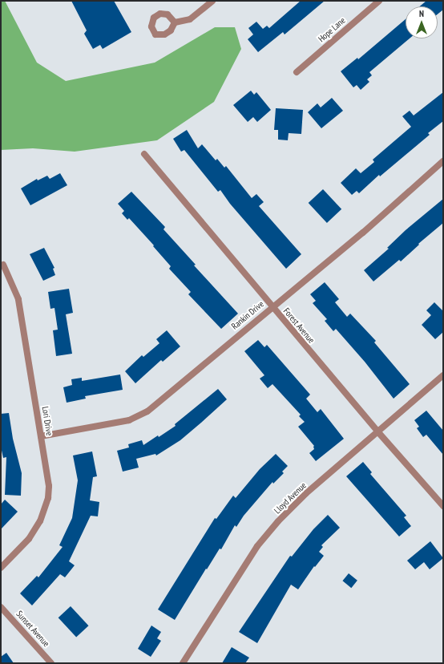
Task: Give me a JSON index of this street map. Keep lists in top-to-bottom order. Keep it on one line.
{"streets":{"street":["Hope Lane","Rankin Drive","Forest Avenue","Lori Drive","Lloyd Avenue","Sunset Avenue"]},"crossings":[["Rankin Drive","Forest Avenue"],["Rankin Drive","Lori Drive"],["Forest Avenue","Lloyd Avenue"]],"north":"top"}
